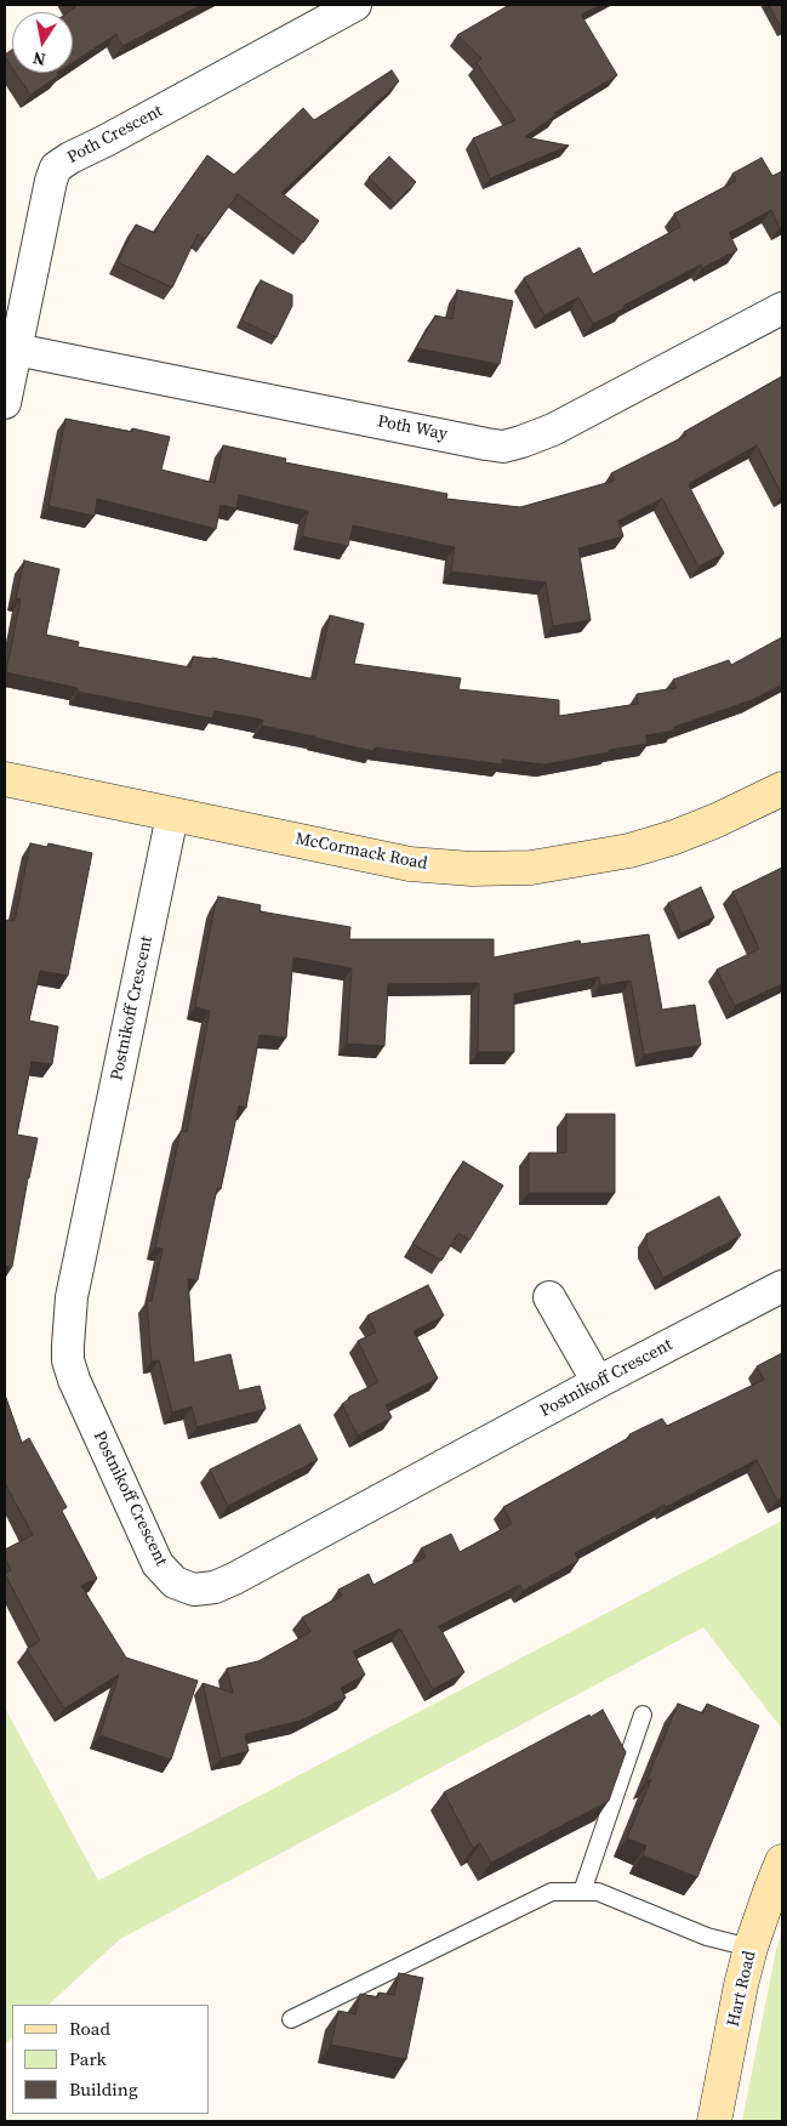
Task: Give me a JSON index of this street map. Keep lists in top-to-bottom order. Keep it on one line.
{"streets":{"street":["Poth Crescent","Poth Way","McCormack Road","Postnikoff Crescent","Hart Road"]},"crossings":[["Poth Crescent","Poth Way"],["McCormack Road","Postnikoff Crescent"]],"legend":["Road","Park","Building"],"north":"bottom"}
